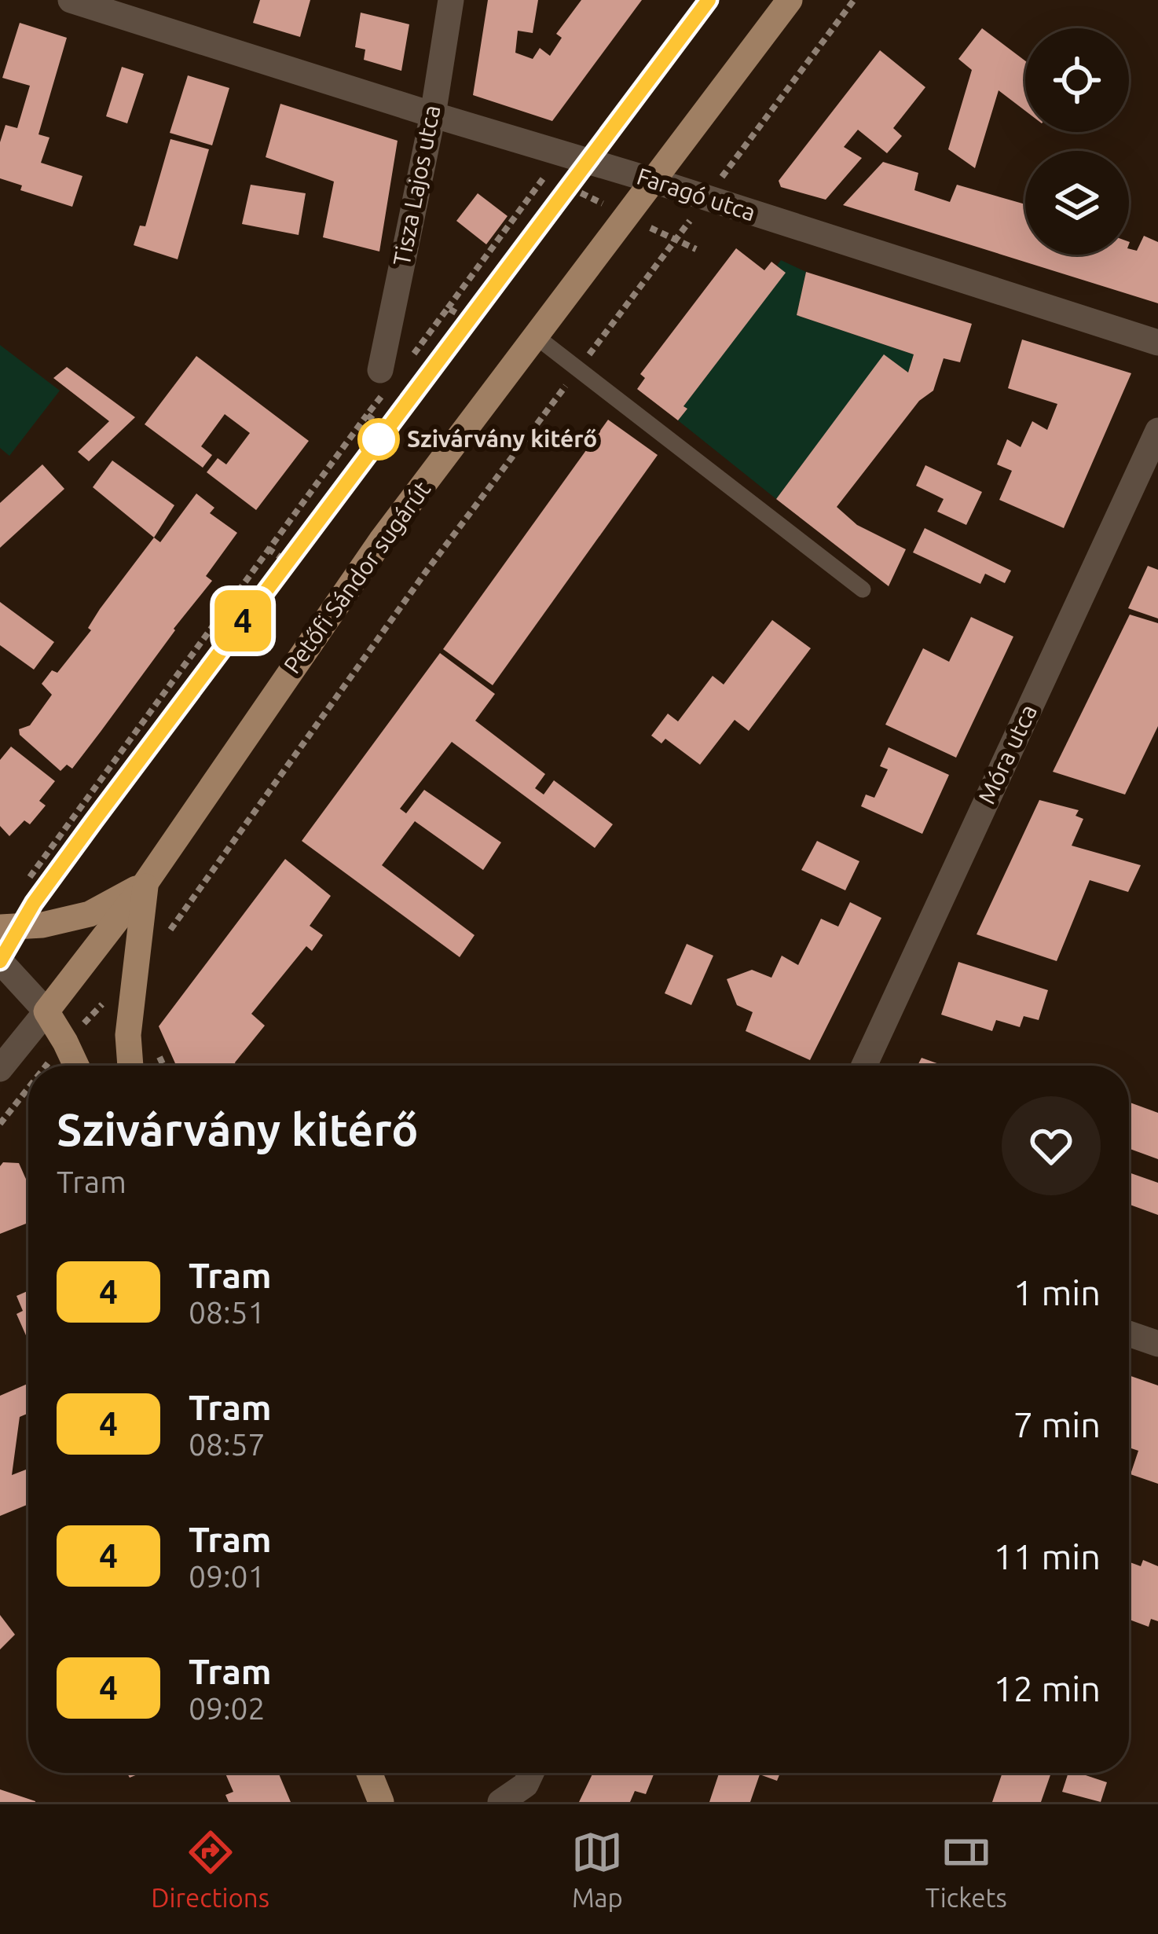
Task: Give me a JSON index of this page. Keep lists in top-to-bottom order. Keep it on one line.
{"streets":{"main road":["Petőfi Sándor sugárút"],"street":["Tisza Lajos utca","Faragó utca","Móra utca"]},"crossings":[["Tisza Lajos utca","Faragó utca"],["Faragó utca","Petőfi Sándor sugárút"]],"places":["Szivárvány kitérő"],"lines":["tram line 4"],"page":{"on_map":"4","heading":["Szivárvány kitérő","Tram"],"list":[{"mark":"4","name":"Tram","note":"08:51","value":"1 min"},{"mark":"4","name":"Tram","note":"08:57","value":"7 min"},{"mark":"4","name":"Tram","note":"09:01","value":"11 min"},{"mark":"4","name":"Tram","note":"09:02","value":"12 min"}],"tabs":["Directions","Map","Tickets"]}}
